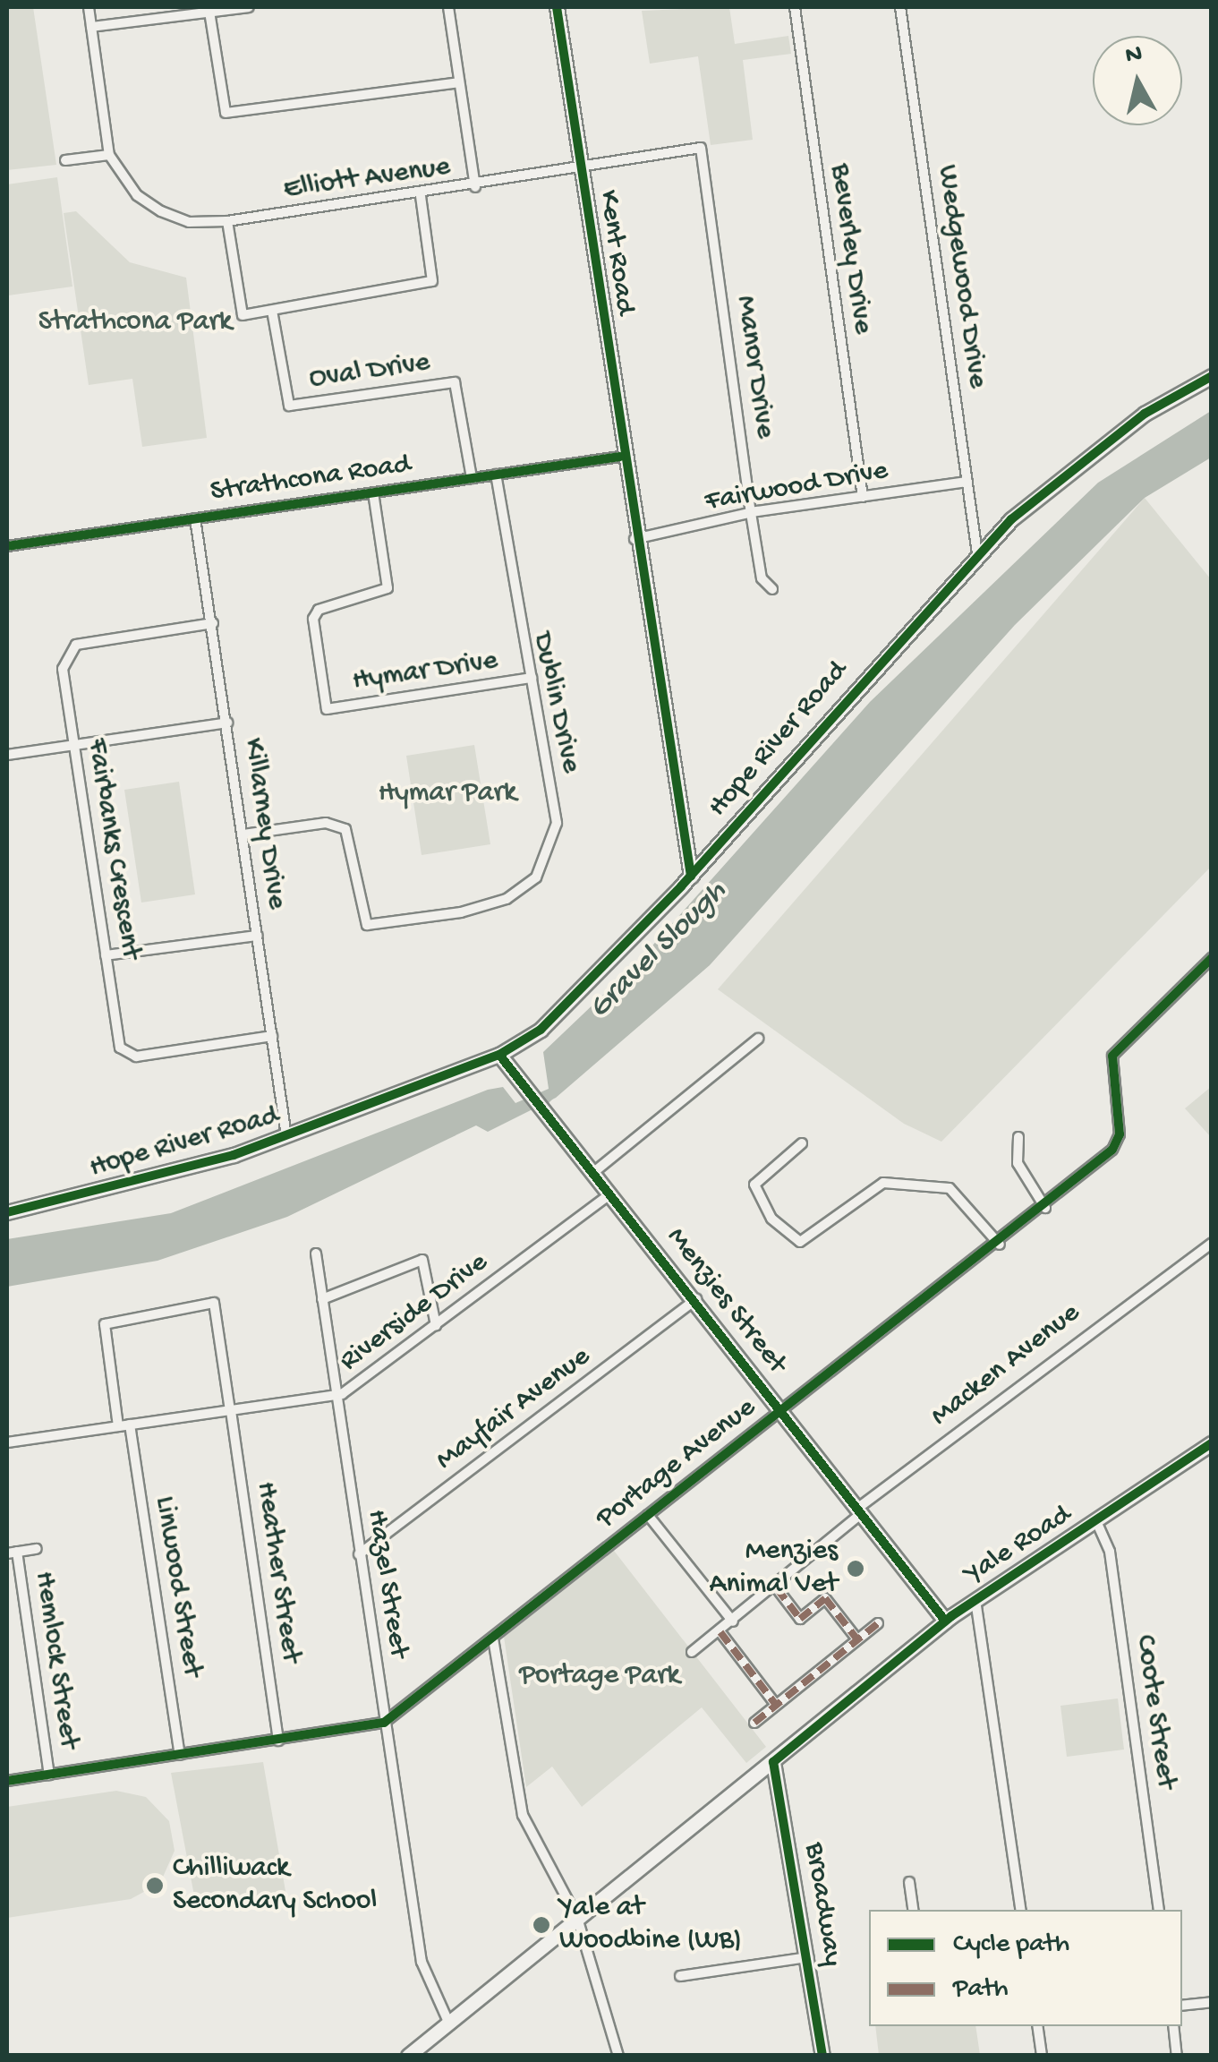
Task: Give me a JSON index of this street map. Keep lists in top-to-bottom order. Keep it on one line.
{"streets":{"street":["Elliott Avenue","Beverley Drive","Kent Road","Wedgewood Drive","Manor Drive","Oval Drive","Strathcona Road","Fairwood Drive","Hymar Drive","Dublin Drive","Hope River Road","Killarney Drive","Fairbanks Crescent","Menzies Street","Riverside Drive","Macken Avenue","Mayfair Avenue","Portage Avenue","Yale Road","Heather Street","Hazel Street","Linwood Street","Hemlock Street","Coote Street","Broadway"]},"crossings":[["Elliott Avenue","Kent Road"],["Elliott Avenue","Manor Drive"],["Beverley Drive","Fairwood Drive"],["Kent Road","Strathcona Road"],["Kent Road","Fairwood Drive"],["Kent Road","Hope River Road"],["Wedgewood Drive","Fairwood Drive"],["Wedgewood Drive","Hope River Road"],["Manor Drive","Fairwood Drive"],["Oval Drive","Strathcona Road"],["Strathcona Road","Hymar Drive"],["Strathcona Road","Dublin Drive"],["Strathcona Road","Killarney Drive"],["Hymar Drive","Dublin Drive"],["Dublin Drive","Killarney Drive"],["Hope River Road","Killarney Drive"],["Hope River Road","Menzies Street"],["Killarney Drive","Fairbanks Crescent"],["Menzies Street","Riverside Drive"],["Menzies Street","Macken Avenue"],["Menzies Street","Mayfair Avenue"],["Menzies Street","Portage Avenue"],["Menzies Street","Yale Road"],["Riverside Drive","Heather Street"],["Riverside Drive","Hazel Street"],["Riverside Drive","Linwood Street"],["Mayfair Avenue","Hazel Street"],["Portage Avenue","Heather Street"],["Portage Avenue","Hazel Street"],["Portage Avenue","Linwood Street"],["Portage Avenue","Hemlock Street"],["Yale Road","Hazel Street"],["Yale Road","Coote Street"],["Yale Road","Broadway"]],"water":["Gravel Slough"],"parks":["Strathcona Park","Hymar Park","Portage Park"],"places":["Menzies Animal Vet","Chilliwack Secondary School","Yale at Woodbine (WB)"],"legend":["Cycle path","Path"],"north":"top"}
